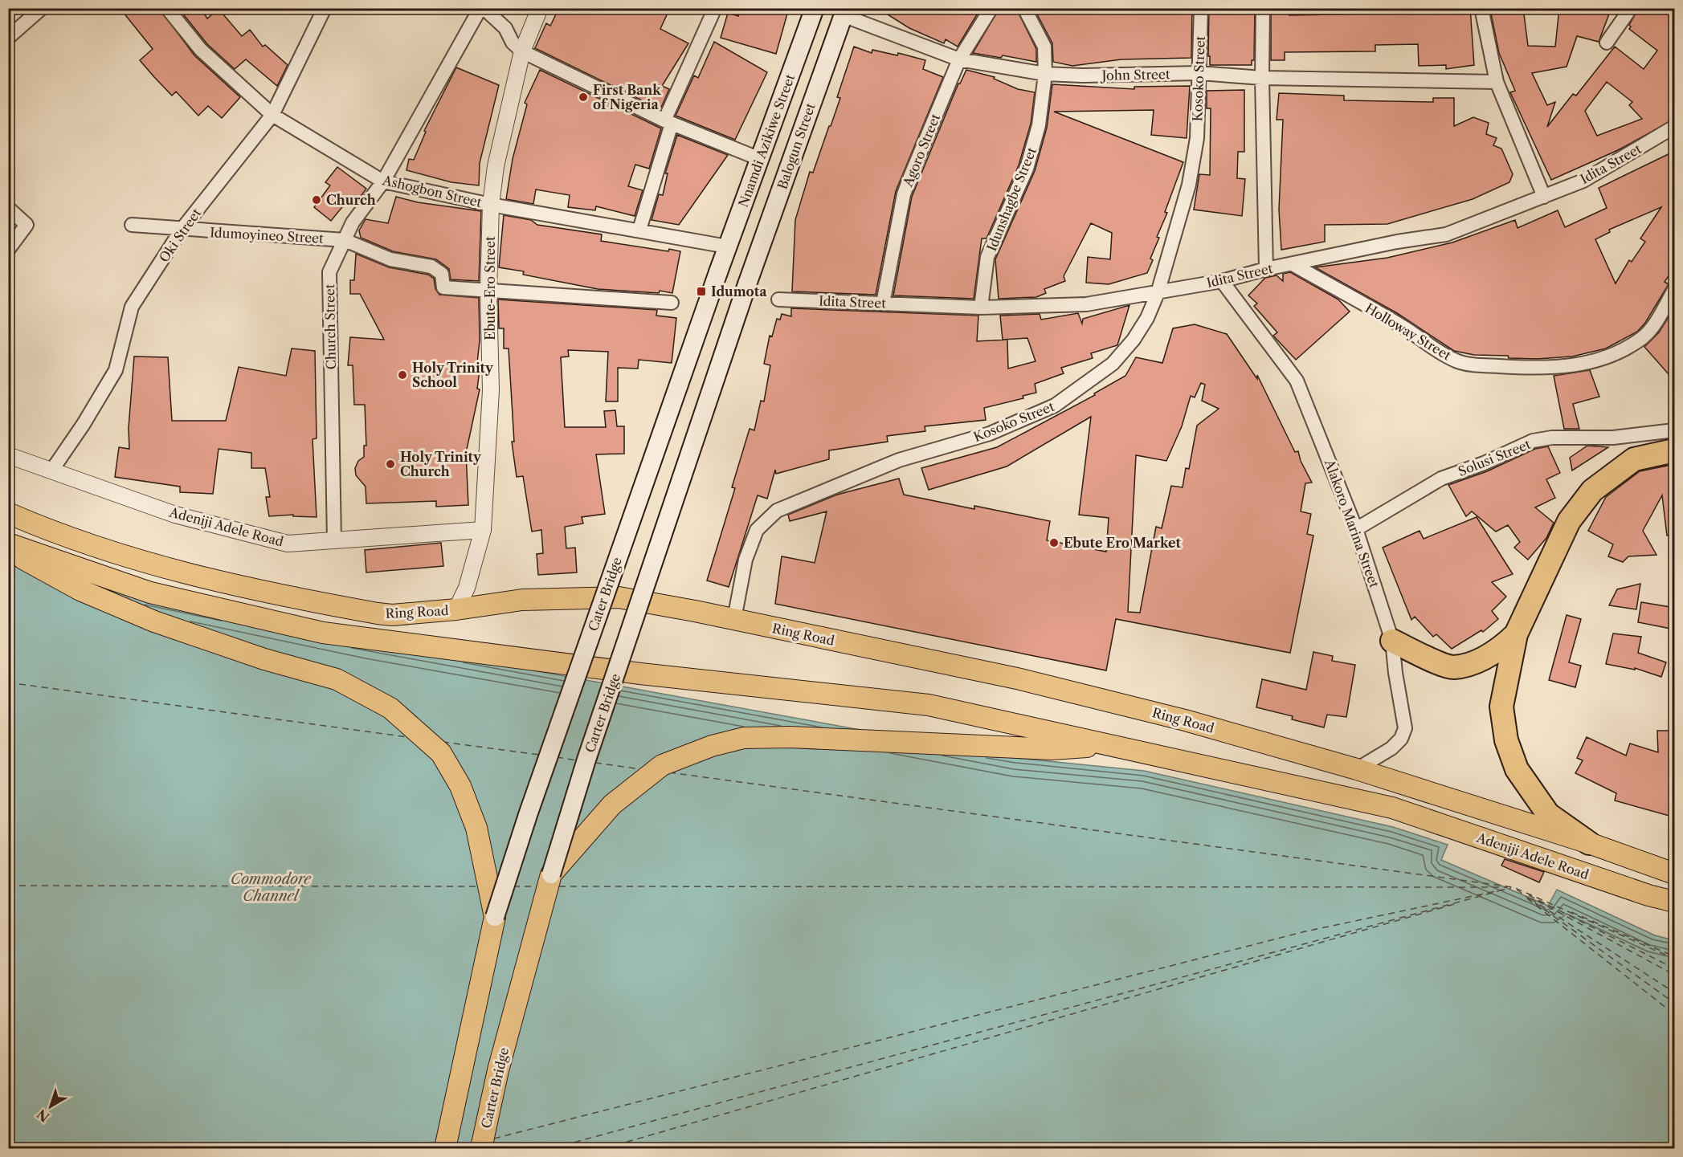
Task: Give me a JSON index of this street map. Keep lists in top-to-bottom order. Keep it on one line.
{"streets":{"main road":["Nnamdi Azikiwe Street","Balogun Street","Adeniji Adele Road","Cater Bridge","Ring Road","Carter Bridge"],"street":["John Street","Kosoko Street","Agoro Street","Idita Street","Ashogbon Street","Idunshagbe Street","Oki Street","Idumoyineo Street","Ebute-Ero Street","Church Street","Holloway Street","Solusi Street","Alakoro Marina Street"]},"crossings":[["John Street","Kosoko Street"],["John Street","Balogun Street"],["John Street","Agoro Street"],["John Street","Idunshagbe Street"],["Kosoko Street","Idita Street"],["Kosoko Street","Ring Road"],["Nnamdi Azikiwe Street","Ashogbon Street"],["Nnamdi Azikiwe Street","Cater Bridge"],["Balogun Street","Carter Bridge"],["Agoro Street","Idita Street"],["Idita Street","Idunshagbe Street"],["Idita Street","Holloway Street"],["Idita Street","Alakoro Marina Street"],["Ashogbon Street","Oki Street"],["Ashogbon Street","Ebute-Ero Street"],["Ashogbon Street","Church Street"],["Oki Street","Idumoyineo Street"],["Oki Street","Adeniji Adele Road"],["Idumoyineo Street","Church Street"],["Ebute-Ero Street","Adeniji Adele Road"],["Ebute-Ero Street","Ring Road"],["Church Street","Adeniji Adele Road"],["Solusi Street","Alakoro Marina Street"],["Alakoro Marina Street","Ring Road"],["Adeniji Adele Road","Ring Road"]],"water":["Commodore Channel"],"places":{"other":["First Bank of Nigeria","Church","Holy Trinity School","Holy Trinity Church","Ebute Ero Market"],"transit":["Idumota"]},"north":"bottom left"}
